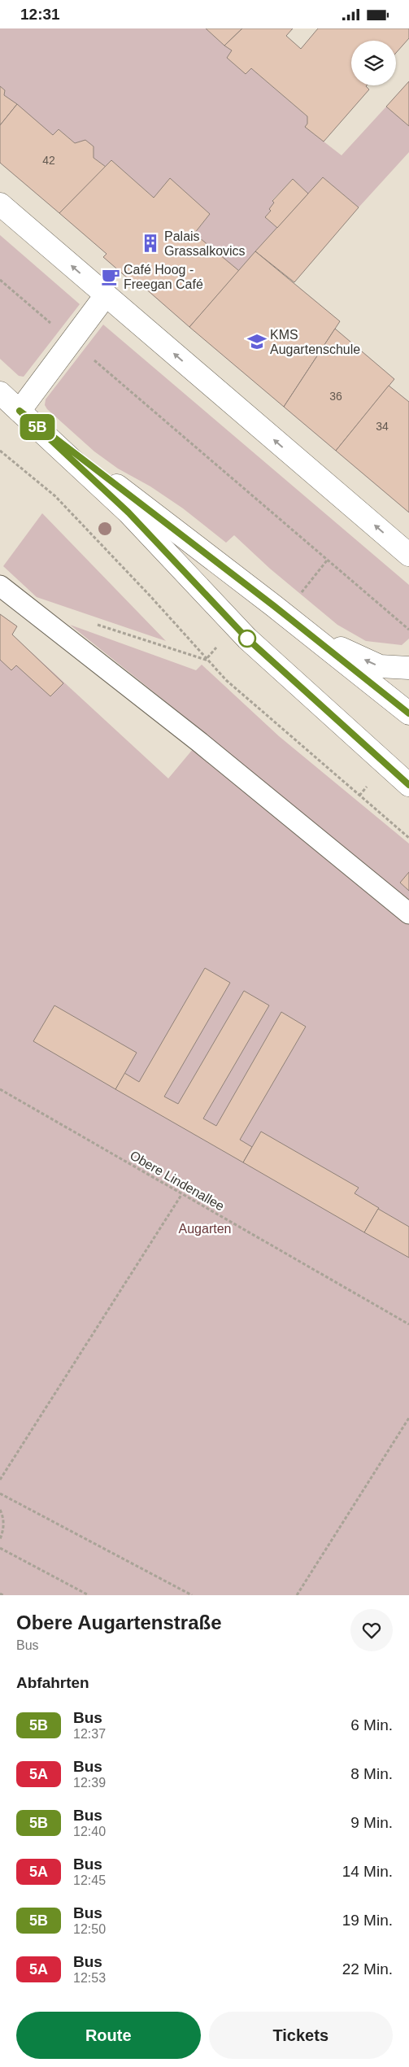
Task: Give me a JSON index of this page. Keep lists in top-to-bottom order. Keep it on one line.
{"streets":{"path":["Obere Lindenallee"]},"parks":["Augarten"],"places":{"building":["Palais Grassalkovics"],"cafe":["Café Hoog - Freegan Café"],"school or university":["KMS Augartenschule"]},"lines":["bus line 5B"],"house_numbers":["42","36","34"],"page":{"status":"12:31","on_map":"5B","heading":[["Obere Augartenstraße","Bus"],"Abfahrten"],"list":[{"mark":"5B","name":"Bus","note":"12:37","value":"6 Min."},{"mark":"5A","name":"Bus","note":"12:39","value":"8 Min."},{"mark":"5B","name":"Bus","note":"12:40","value":"9 Min."},{"mark":"5A","name":"Bus","note":"12:45","value":"14 Min."},{"mark":"5B","name":"Bus","note":"12:50","value":"19 Min."},{"mark":"5A","name":"Bus","note":"12:53","value":"22 Min."}],"buttons":["Route","Tickets"]}}
